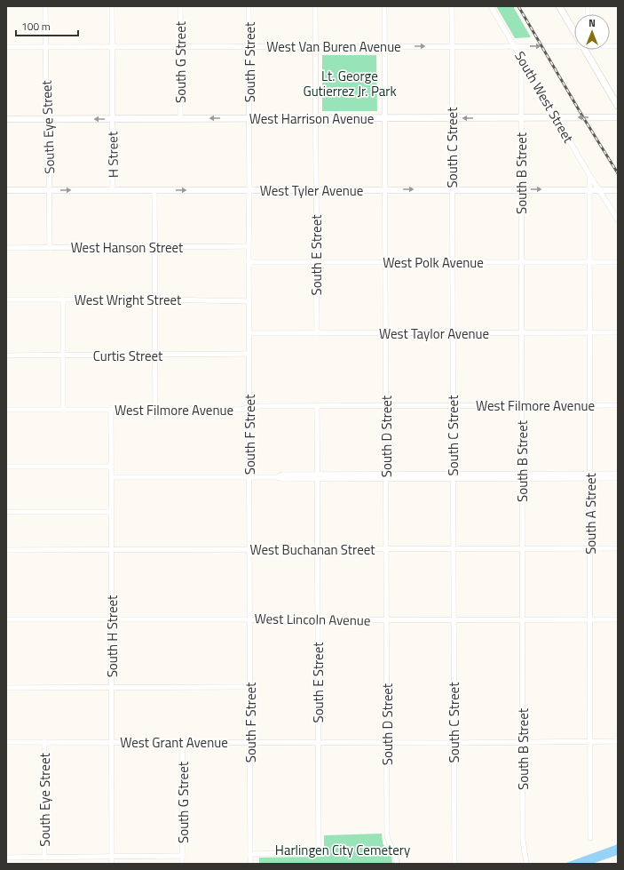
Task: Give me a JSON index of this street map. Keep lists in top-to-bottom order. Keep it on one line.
{"streets":{"main road":["West Harrison Avenue","West Tyler Avenue"],"street":["West Van Buren Avenue","South G Street","South F Street","South West Street","South Eye Street","South C Street","H Street","South B Street","West Hanson Street","South E Street","West Polk Avenue","West Wright Street","West Taylor Avenue","Curtis Street","West Filmore Avenue","South D Street","South A Street","West Buchanan Street","West Lincoln Avenue","South H Street","West Grant Avenue"]},"crossings":[["West Van Buren Avenue","South G Street"],["West Van Buren Avenue","South F Street"],["West Van Buren Avenue","South West Street"],["West Van Buren Avenue","South Eye Street"],["West Van Buren Avenue","South C Street"],["West Van Buren Avenue","South E Street"],["West Van Buren Avenue","South D Street"],["South G Street","West Harrison Avenue"],["South G Street","West Grant Avenue"],["South F Street","West Harrison Avenue"],["South F Street","West Tyler Avenue"],["South F Street","West Hanson Street"],["South F Street","South E Street"],["South F Street","West Polk Avenue"],["South F Street","West Wright Street"],["South F Street","West Taylor Avenue"],["South F Street","Curtis Street"],["South F Street","West Filmore Avenue"],["South F Street","West Buchanan Street"],["South F Street","West Lincoln Avenue"],["South F Street","West Grant Avenue"],["South West Street","West Harrison Avenue"],["South West Street","South B Street"],["South West Street","West Tyler Avenue"],["South West Street","South A Street"],["West Harrison Avenue","South Eye Street"],["West Harrison Avenue","South C Street"],["West Harrison Avenue","H Street"],["West Harrison Avenue","South B Street"],["West Harrison Avenue","South E Street"],["West Harrison Avenue","South D Street"],["South Eye Street","West Tyler Avenue"],["South Eye Street","West Hanson Street"],["South Eye Street","West Grant Avenue"],["South C Street","West Tyler Avenue"],["South C Street","West Polk Avenue"],["South C Street","West Taylor Avenue"],["South C Street","West Filmore Avenue"],["South C Street","West Buchanan Street"],["South C Street","West Lincoln Avenue"],["South C Street","West Grant Avenue"],["H Street","West Tyler Avenue"],["South B Street","West Tyler Avenue"],["South B Street","West Polk Avenue"],["South B Street","West Taylor Avenue"],["South B Street","West Filmore Avenue"],["South B Street","West Buchanan Street"],["South B Street","West Lincoln Avenue"],["South B Street","West Grant Avenue"],["West Tyler Avenue","South E Street"],["West Tyler Avenue","South D Street"],["West Tyler Avenue","South A Street"],["South E Street","West Polk Avenue"],["South E Street","West Taylor Avenue"],["South E Street","West Filmore Avenue"],["South E Street","West Buchanan Street"],["South E Street","West Lincoln Avenue"],["South E Street","West Grant Avenue"],["West Polk Avenue","South D Street"],["West Polk Avenue","South A Street"],["West Taylor Avenue","South D Street"],["West Taylor Avenue","South A Street"],["West Filmore Avenue","South D Street"],["West Filmore Avenue","South A Street"],["West Filmore Avenue","South H Street"],["South D Street","West Buchanan Street"],["South D Street","West Lincoln Avenue"],["South D Street","West Grant Avenue"],["South A Street","West Buchanan Street"],["South A Street","West Lincoln Avenue"],["South A Street","West Grant Avenue"],["West Buchanan Street","South H Street"],["West Lincoln Avenue","South H Street"],["South H Street","West Grant Avenue"]],"one_way":["West Harrison Avenue","West Tyler Avenue"],"parks":["Lt. George Gutierrez Jr. Park","Harlingen City Cemetery"],"scale_bar":"100 m","north":"top"}
